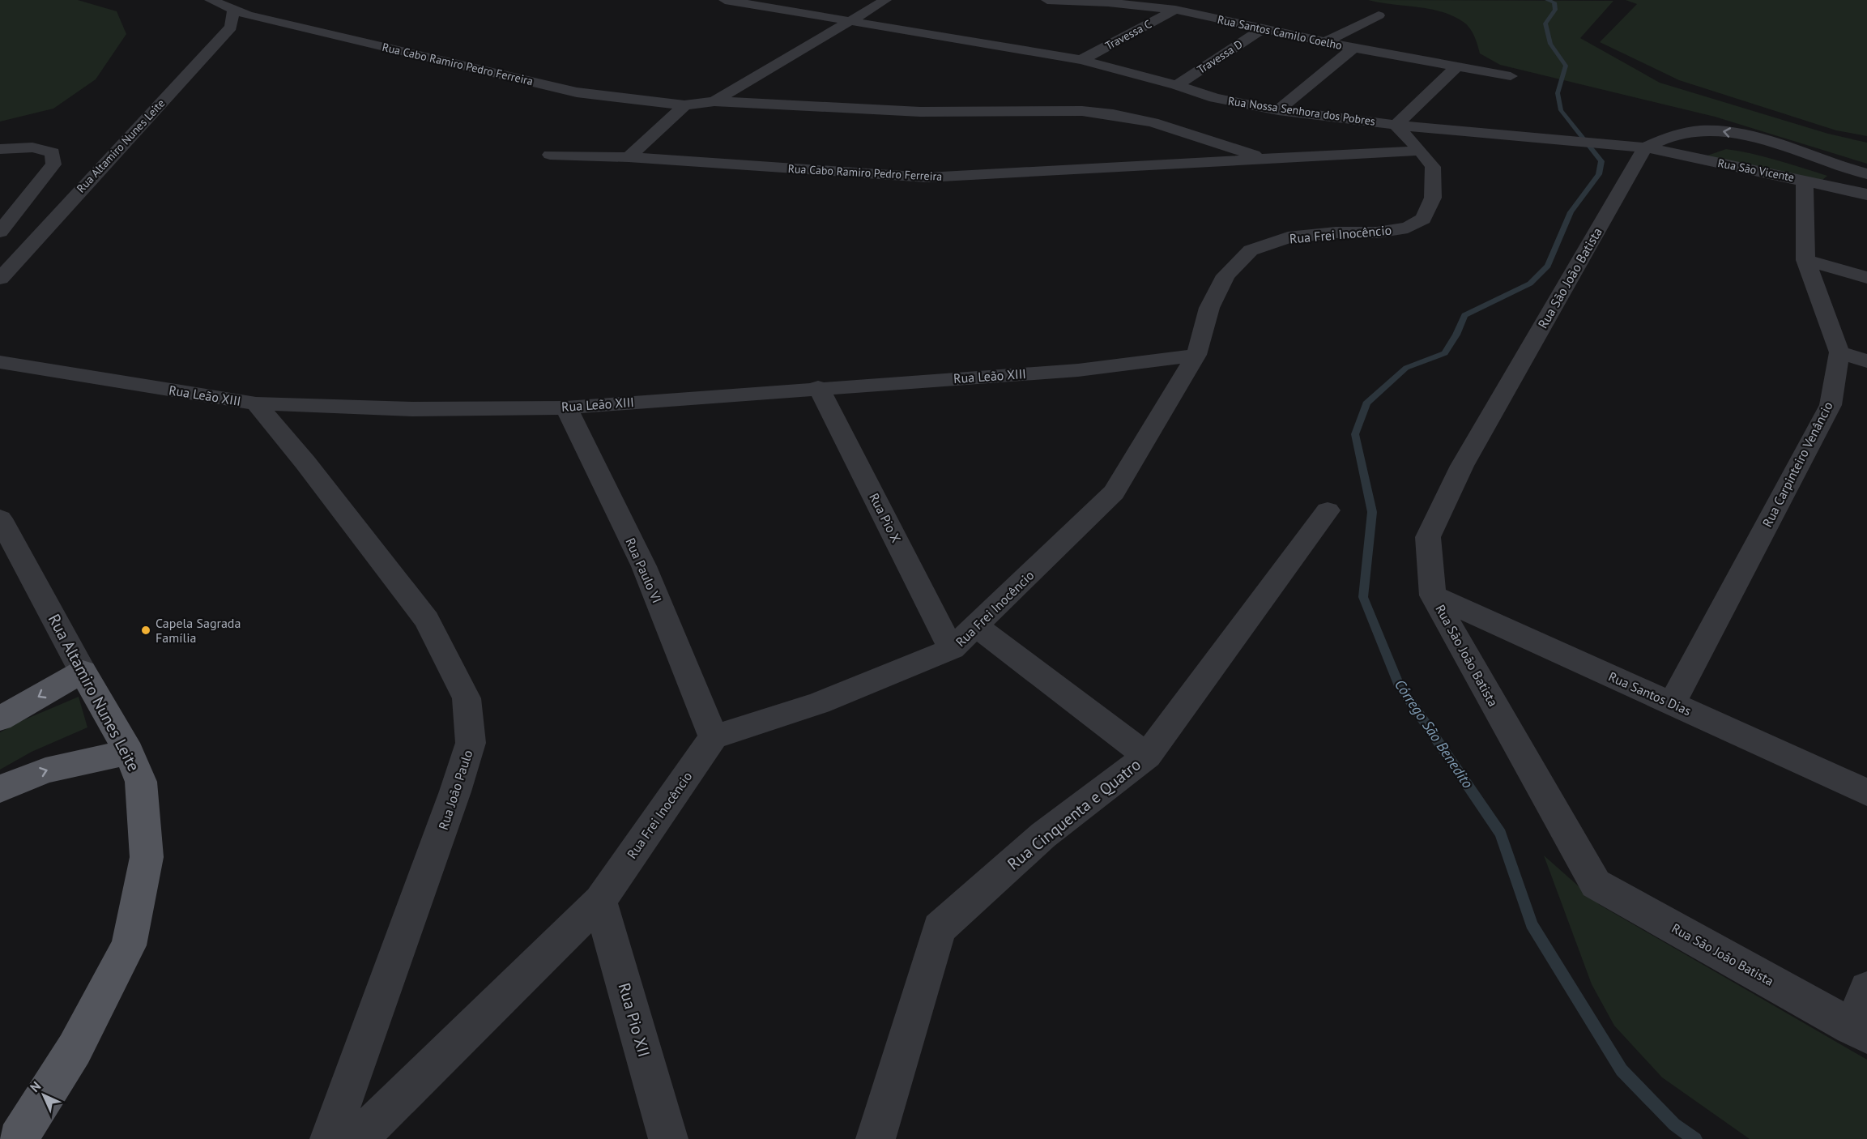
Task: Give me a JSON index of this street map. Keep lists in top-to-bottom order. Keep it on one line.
{"streets":{"main road":["Rua Altamiro Nunes Leite"],"street":["Rua Santos Camilo Coelho","Travessa C","Travessa D","Rua Cabo Ramiro Pedro Ferreira","Rua Nossa Senhora dos Pobres","Rua São Vicente","Rua Frei Inocêncio","Rua São João Batista","Rua Leão XIII","Rua Carpinteiro Venâncio","Rua Pio X","Rua Paulo VI","Rua Santos Dias","Rua João Paulo","Rua Cinquenta e Quatro","Rua Pio XII"]},"crossings":[["Rua Santos Camilo Coelho","Travessa C"],["Rua Santos Camilo Coelho","Travessa D"],["Travessa C","Rua Nossa Senhora dos Pobres"],["Travessa D","Rua Nossa Senhora dos Pobres"],["Rua Cabo Ramiro Pedro Ferreira","Rua Nossa Senhora dos Pobres"],["Rua Cabo Ramiro Pedro Ferreira","Rua Altamiro Nunes Leite"],["Rua Cabo Ramiro Pedro Ferreira","Rua Frei Inocêncio"],["Rua Nossa Senhora dos Pobres","Rua São Vicente"],["Rua Nossa Senhora dos Pobres","Rua Frei Inocêncio"],["Rua Nossa Senhora dos Pobres","Rua São João Batista"],["Rua São Vicente","Rua São João Batista"],["Rua São Vicente","Rua Carpinteiro Venâncio"],["Rua Frei Inocêncio","Rua Leão XIII"],["Rua Frei Inocêncio","Rua Pio X"],["Rua Frei Inocêncio","Rua Paulo VI"],["Rua Frei Inocêncio","Rua Pio XII"],["Rua São João Batista","Rua Santos Dias"],["Rua Leão XIII","Rua Pio X"],["Rua Leão XIII","Rua Paulo VI"],["Rua Leão XIII","Rua João Paulo"],["Rua Carpinteiro Venâncio","Rua Santos Dias"]],"water":["Córrego São Benedito"],"places":["Capela Sagrada Família"],"north":"top left"}
